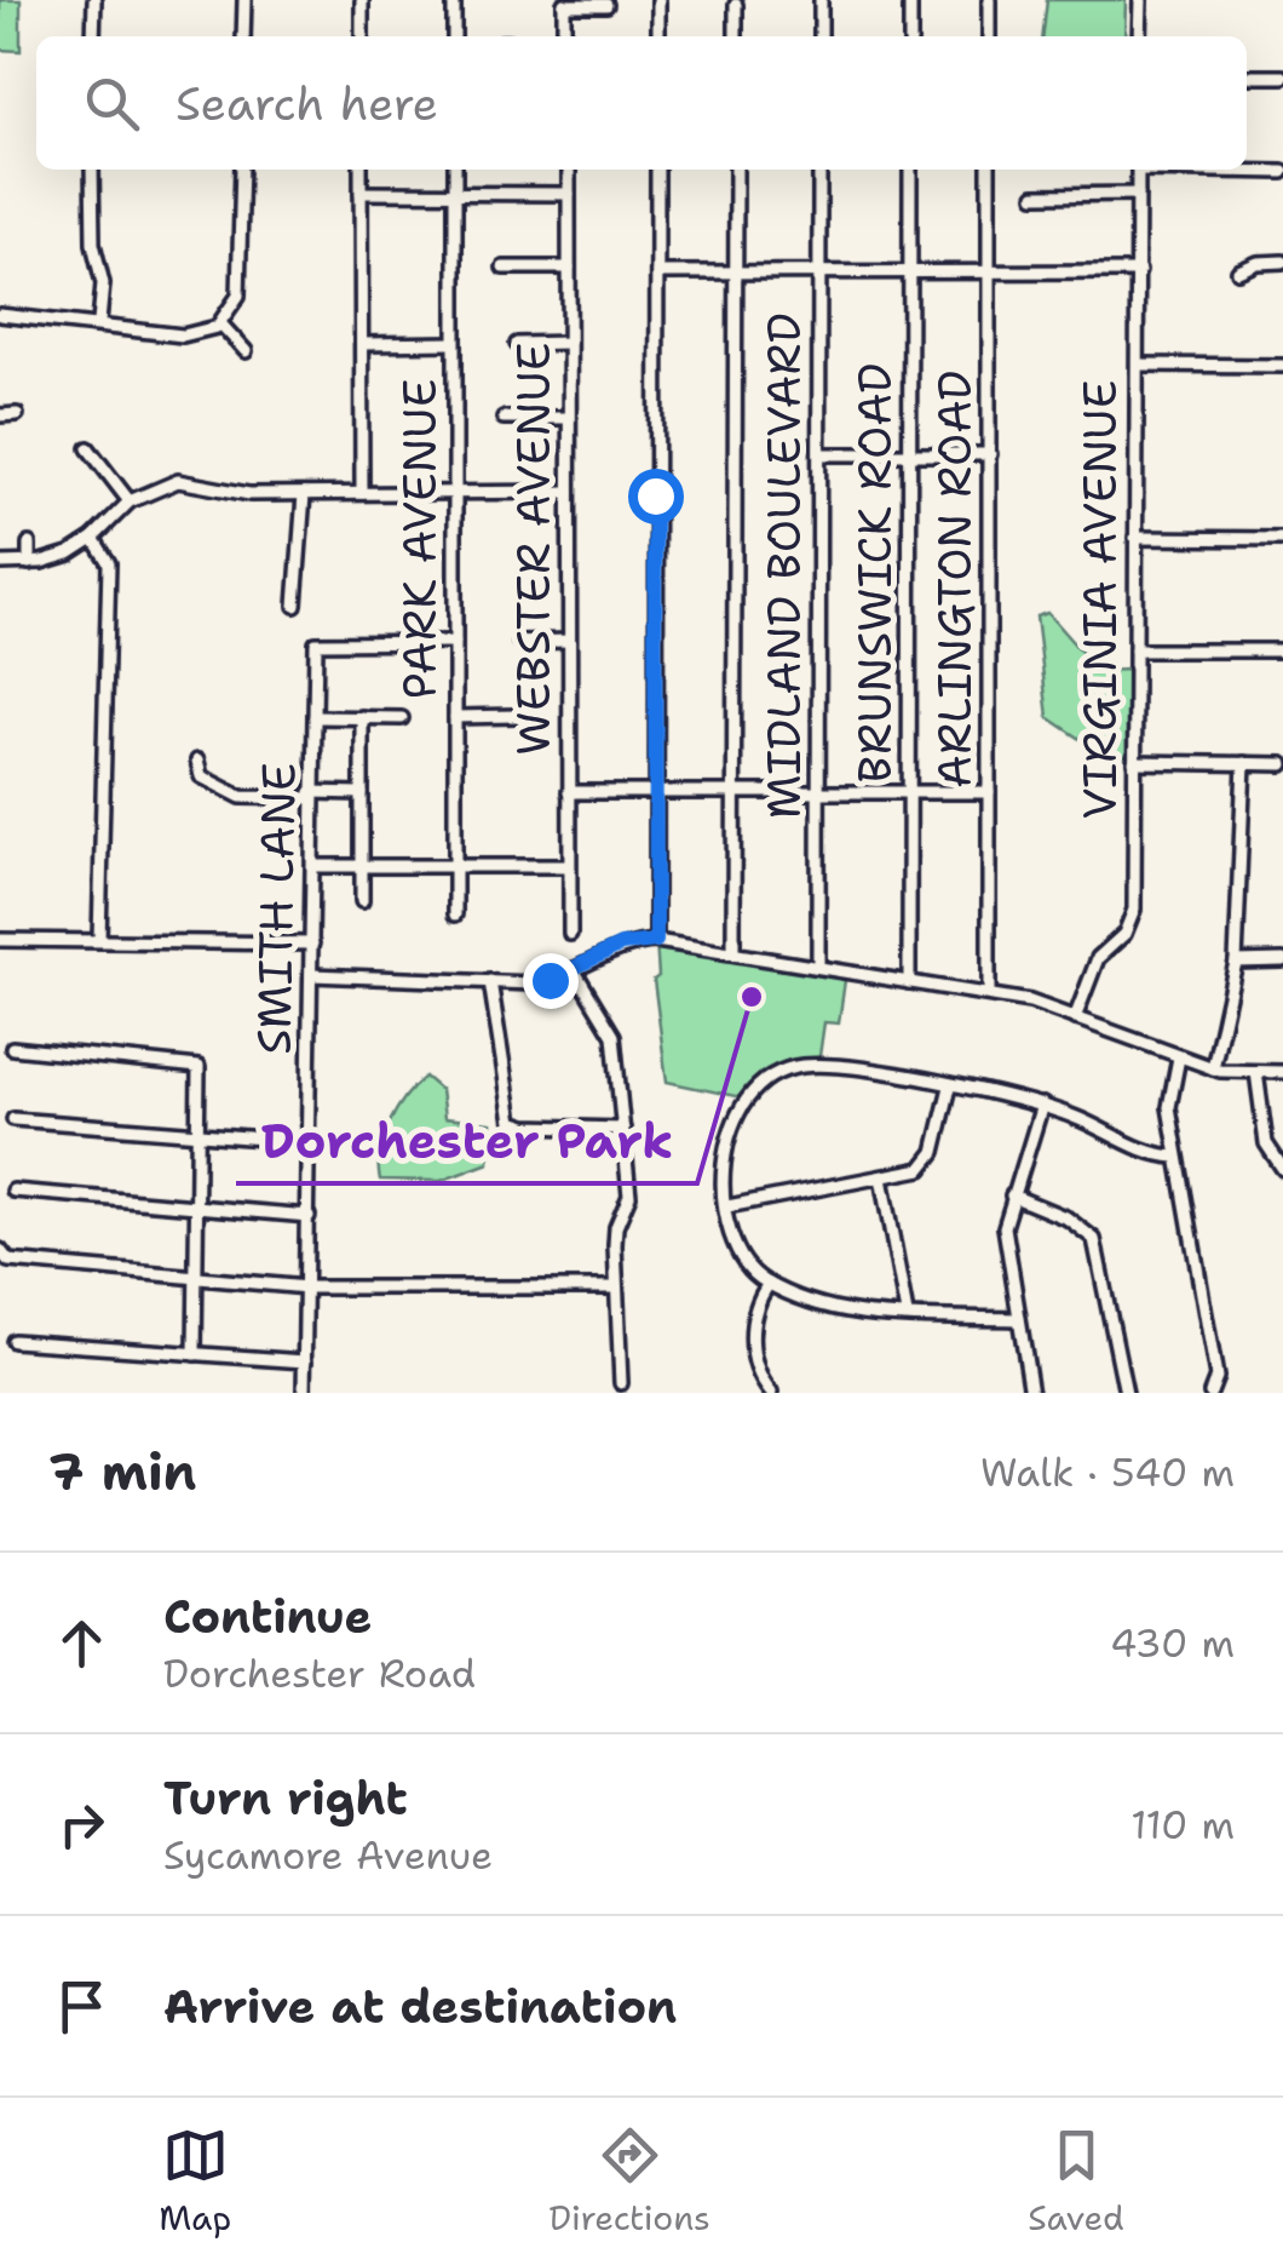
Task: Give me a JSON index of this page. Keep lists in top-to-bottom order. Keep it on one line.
{"streets":{"street":["PARK AVENUE","WEBSTER AVENUE","MIDLAND BOULEVARD","BRUNSWICK ROAD","ARLINGTON ROAD","VIRGINIA AVENUE","SMITH LANE"]},"crossings":[["PARK AVENUE","SMITH LANE"]],"places":["Dorchester Park"],"page":{"search":"Search here","heading":["7 min","Walk · 540 m"],"list":[["Continue","Dorchester Road","430 m"],["Turn right","Sycamore Avenue","110 m"],"Arrive at destination"],"nav":["Map","Directions","Saved"]}}
